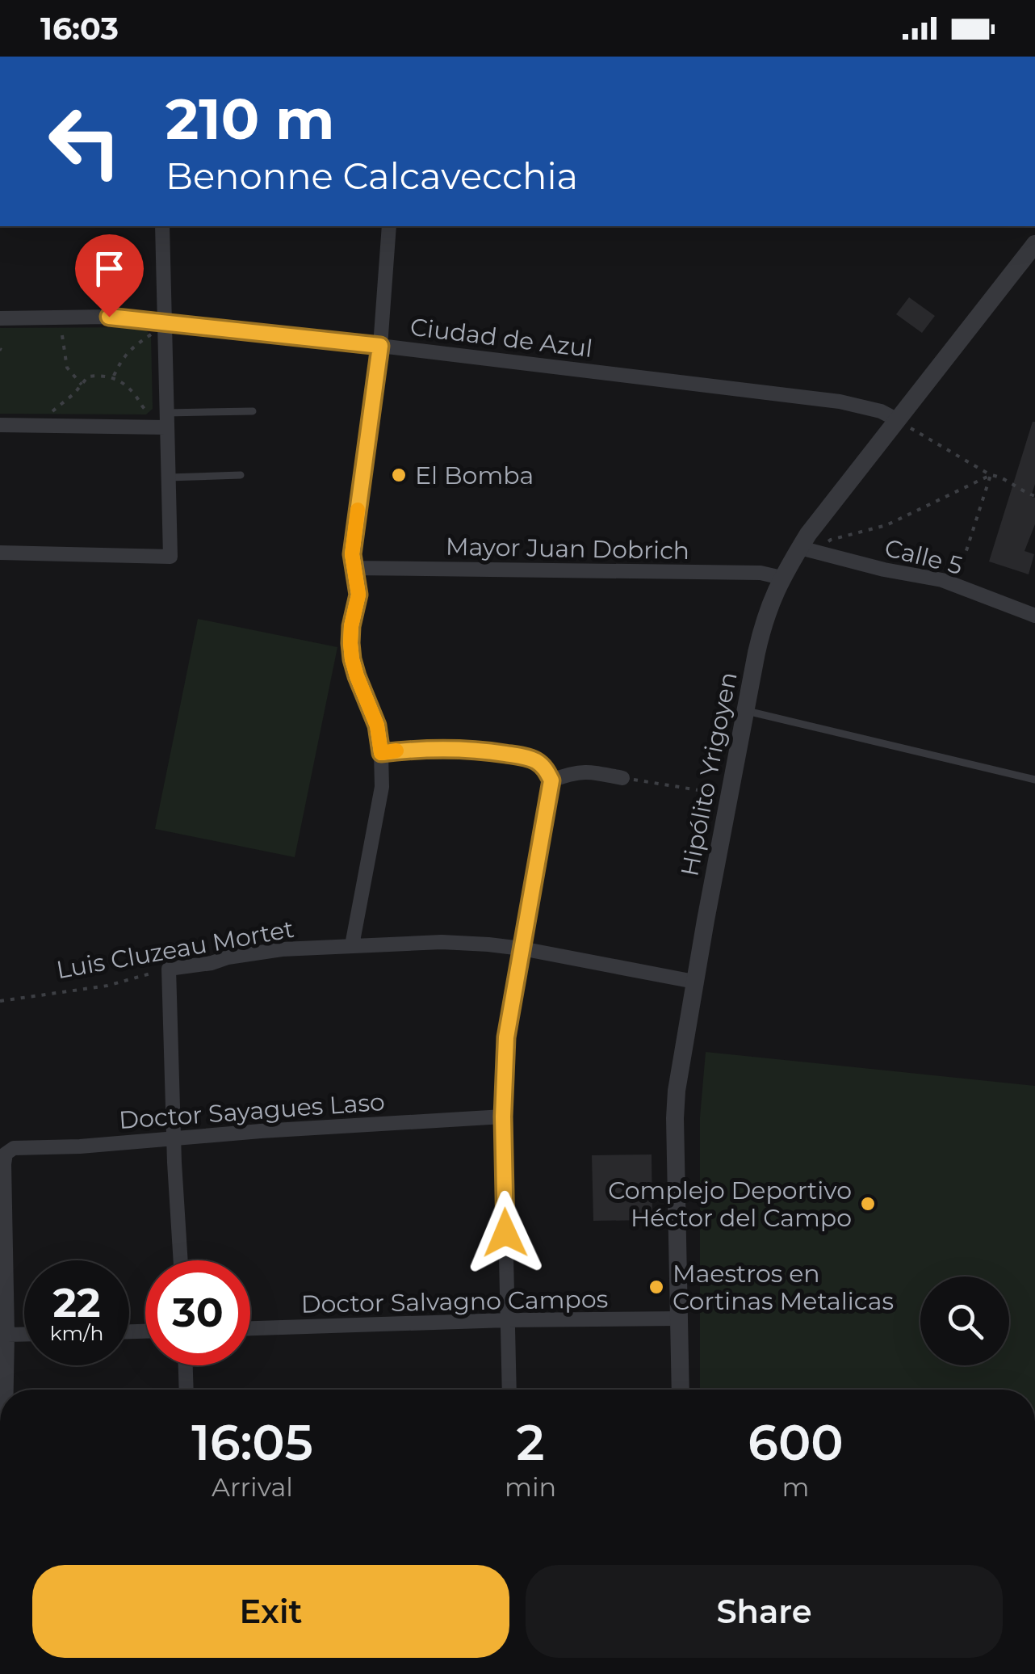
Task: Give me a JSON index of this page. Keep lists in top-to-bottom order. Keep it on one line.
{"streets":{"street":["Ciudad de Azul","Mayor Juan Dobrich","Calle 5","Hipólito Yrigoyen","Luis Cluzeau Mortet","Doctor Sayagues Laso","Doctor Salvagno Campos"]},"crossings":[["Ciudad de Azul","Hipólito Yrigoyen"],["Mayor Juan Dobrich","Hipólito Yrigoyen"],["Calle 5","Hipólito Yrigoyen"],["Hipólito Yrigoyen","Luis Cluzeau Mortet"],["Hipólito Yrigoyen","Doctor Salvagno Campos"]],"places":["El Bomba","Complejo Deportivo Héctor del Campo","Maestros en Cortinas Metalicas"],"page":{"status":"16:03","turn":["210 m","Benonne Calcavecchia"],"speed":"22 km/h","limit":"30","eta":["16:05","Arrival","2","min","600","m"],"buttons":["Exit","Share"]}}
